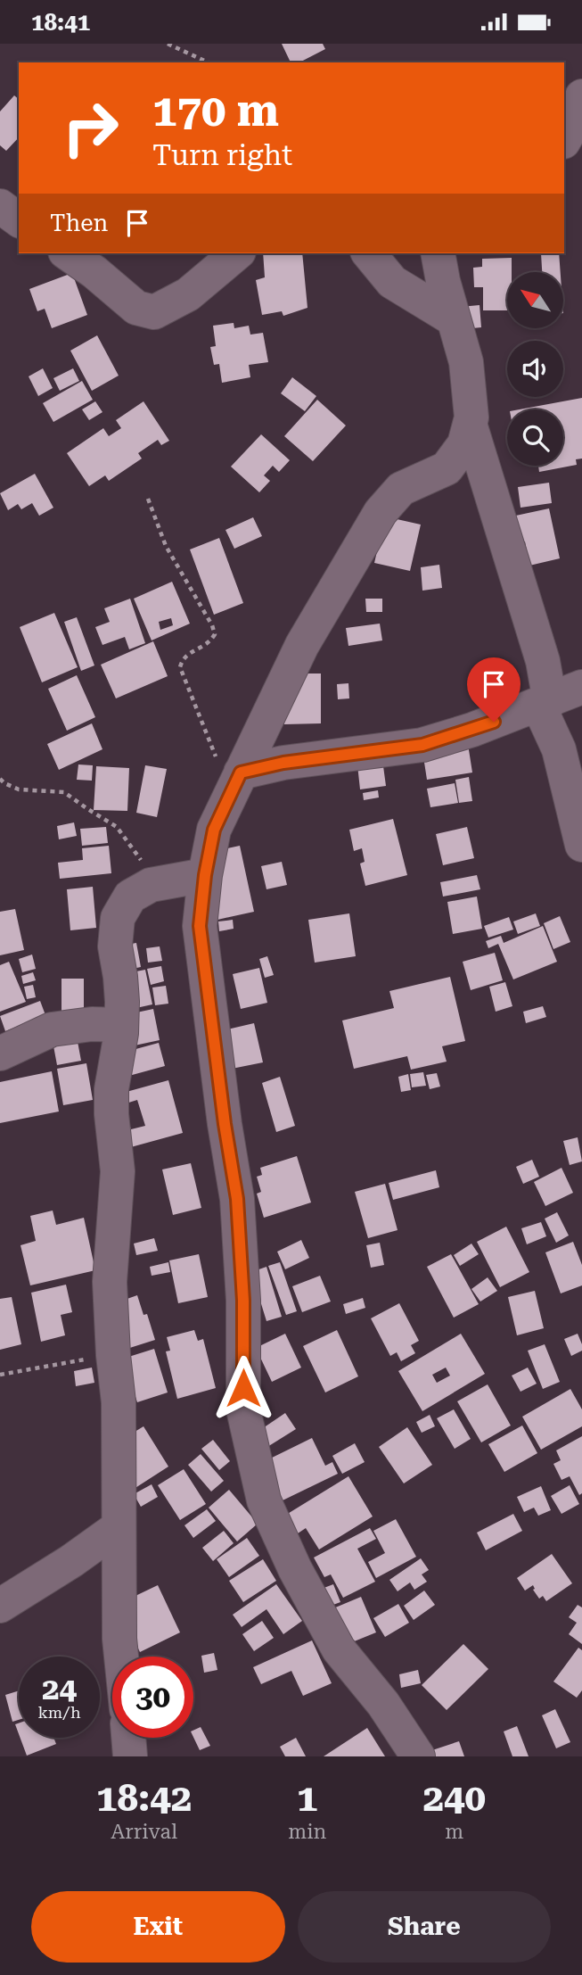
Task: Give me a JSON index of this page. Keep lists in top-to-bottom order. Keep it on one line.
{"north":"top left","page":{"status":"18:41","turn":["170 m","Turn right"],"then":"Then","speed":"24 km/h","limit":"30","eta":["18:42","Arrival","1","min","240","m"],"buttons":["Exit","Share"]}}
